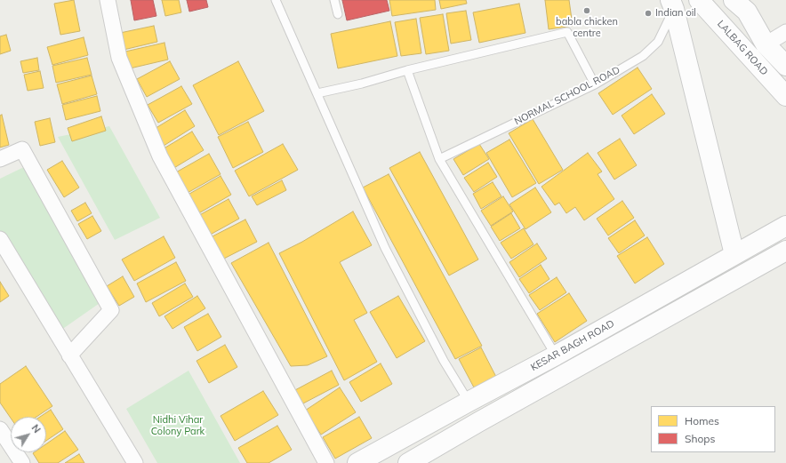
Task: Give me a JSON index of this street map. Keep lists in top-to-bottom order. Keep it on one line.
{"streets":{"main road":["LALBAG ROAD","KESAR BAGH ROAD"],"lane":["NORMAL SCHOOL ROAD"]},"parks":["Nidhi Vihar Colony Park"],"places":["babla chicken centre","Indian oil"],"legend":["Homes","Shops"],"north":"top right"}
